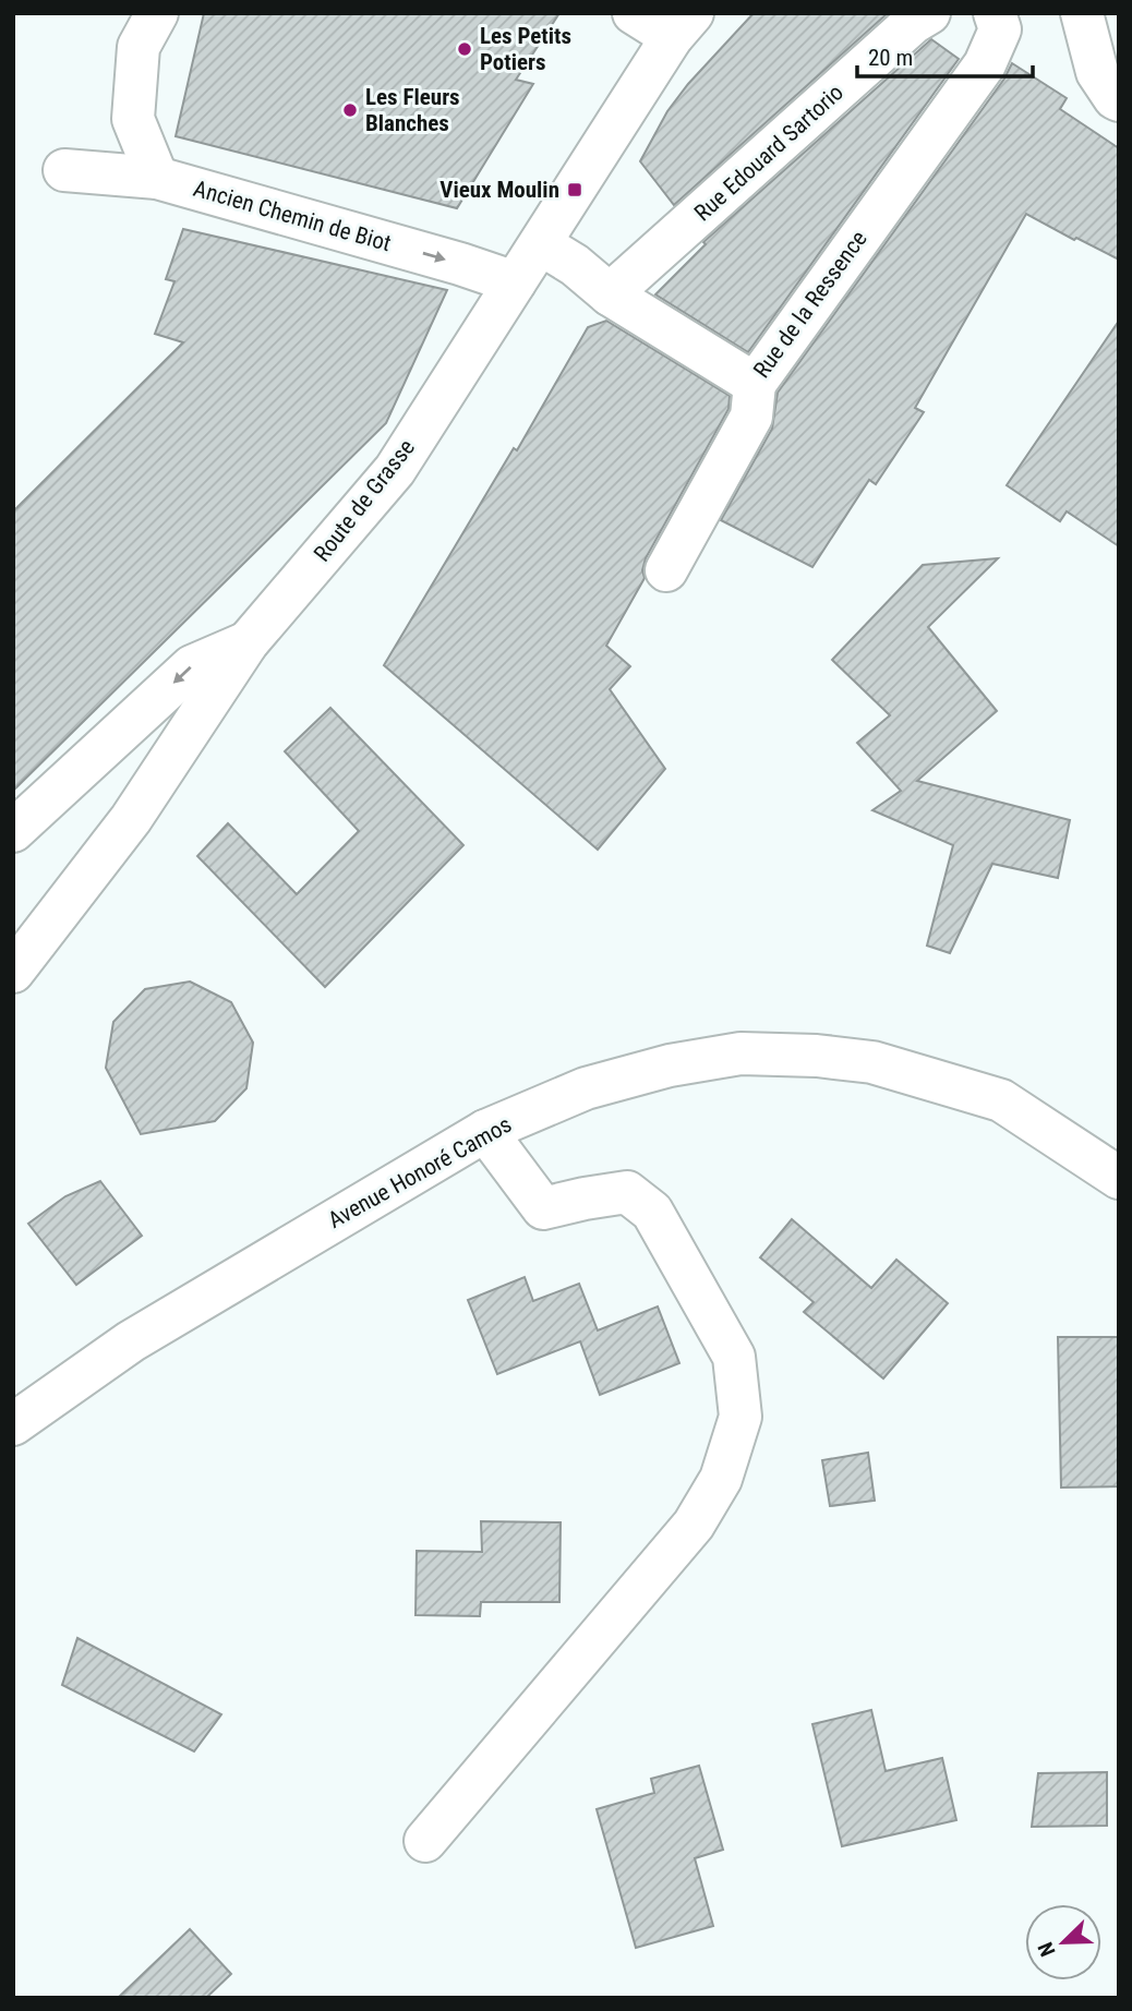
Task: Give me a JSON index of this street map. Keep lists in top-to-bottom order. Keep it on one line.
{"streets":{"street":["Rue Edouard Sartorio","Ancien Chemin de Biot","Rue de la Ressence","Route de Grasse","Avenue Honoré Camos"]},"crossings":[["Rue Edouard Sartorio","Rue de la Ressence"],["Ancien Chemin de Biot","Route de Grasse"],["Rue de la Ressence","Route de Grasse"]],"one_way":["Ancien Chemin de Biot"],"places":{"other":["Les Petits Potiers","Les Fleurs Blanches"],"transit":["Vieux Moulin"]},"scale_bar":"20 m","north":"bottom left"}
